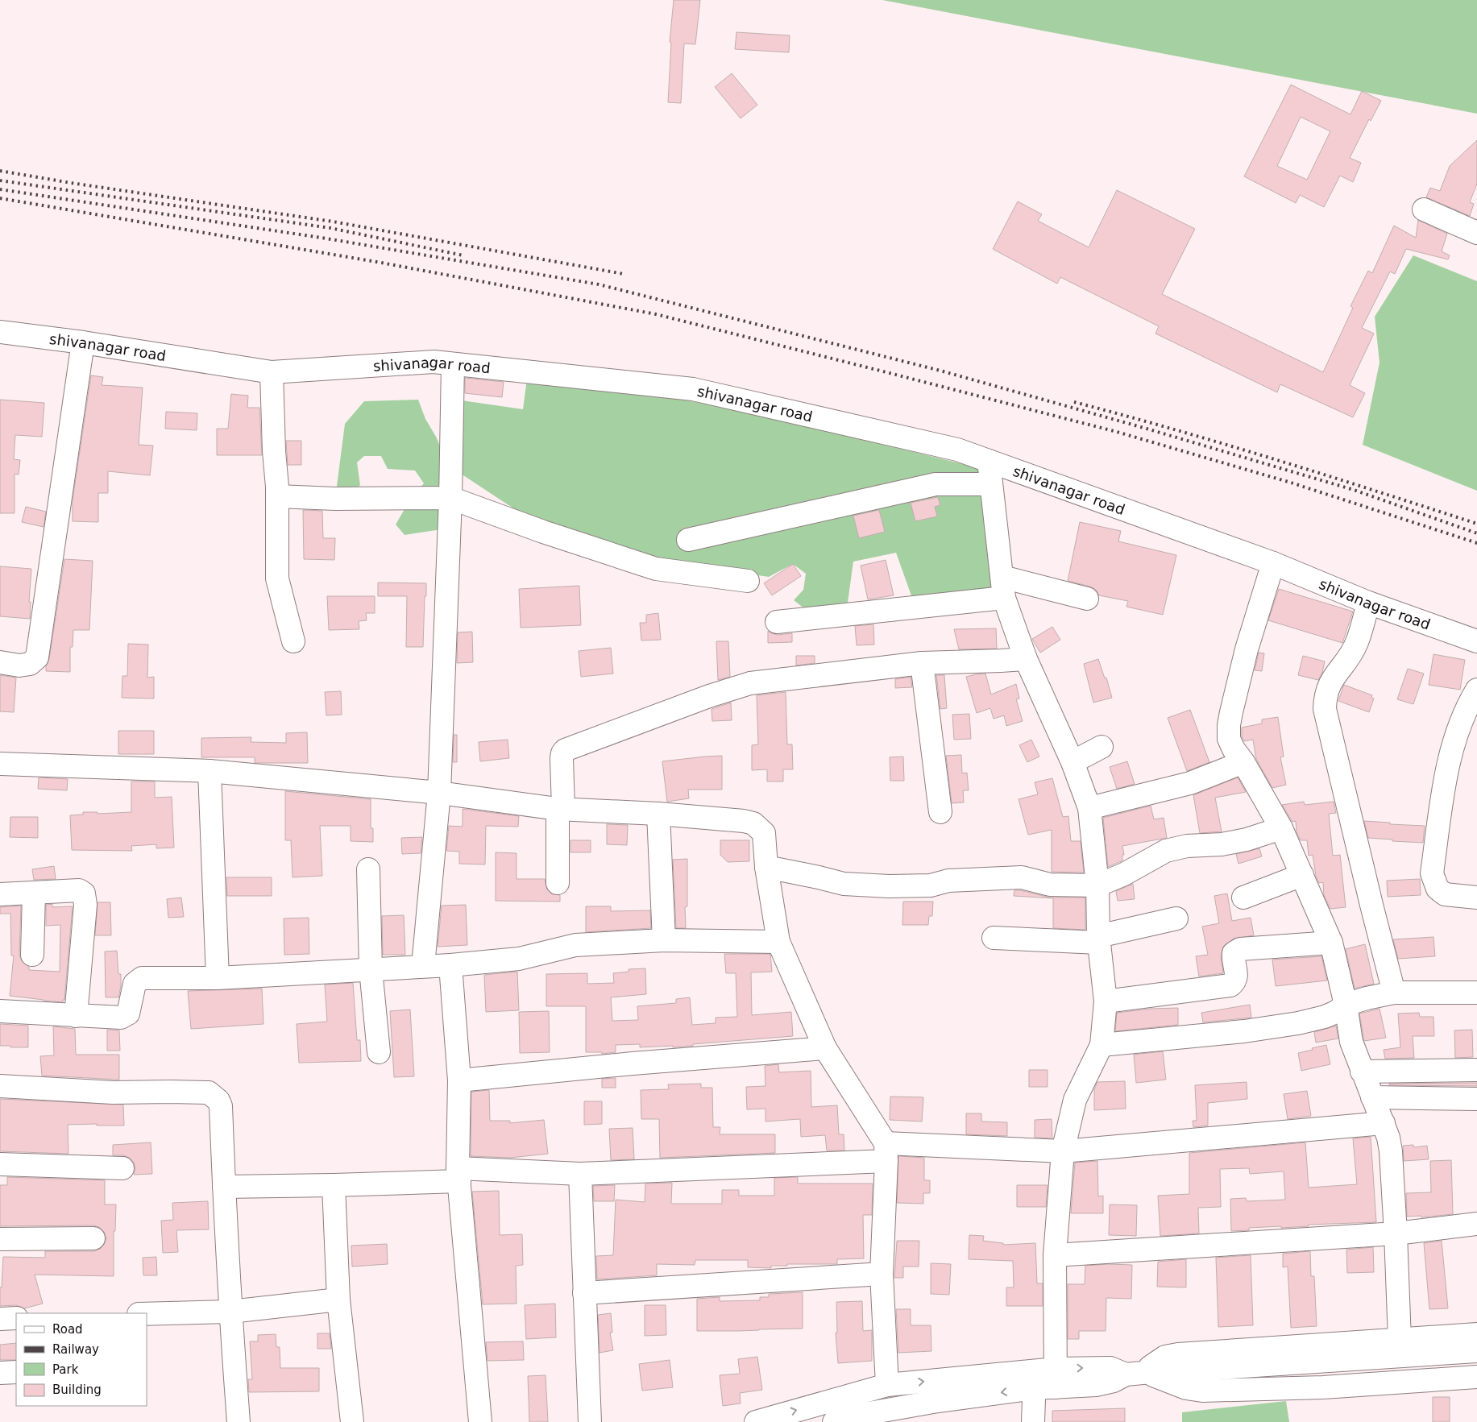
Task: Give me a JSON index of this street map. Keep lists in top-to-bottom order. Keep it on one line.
{"streets":{"street":["shivanagar road"]},"legend":["Road","Railway","Park","Building"]}
